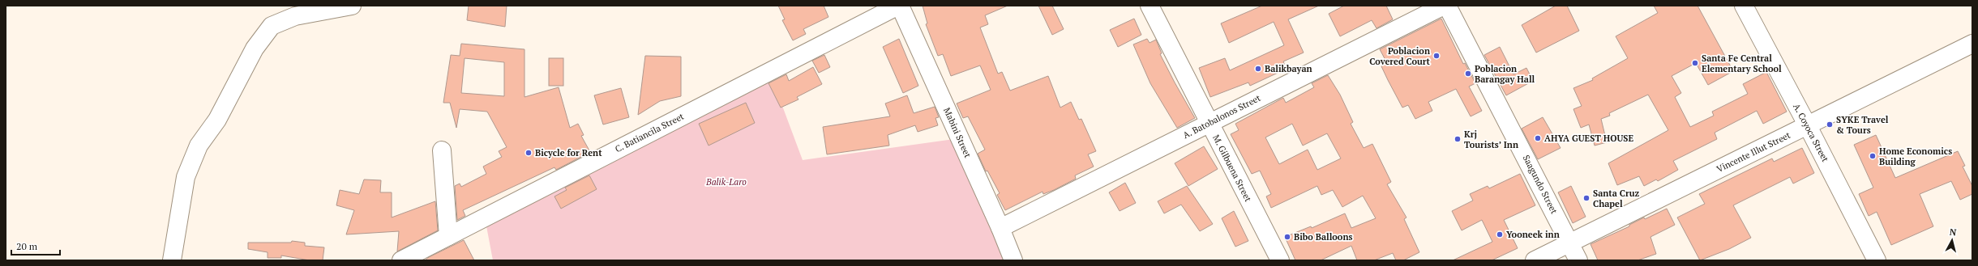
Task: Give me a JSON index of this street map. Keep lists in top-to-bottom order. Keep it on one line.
{"streets":{"street":["A. Batobalonos Street","C. Batiancila Street","Mabini Street","A. Coyoca Street","Vincente Illut Street","M. Gilbuena Street","Saagundo Street"]},"crossings":[["A. Batobalonos Street","Mabini Street"],["A. Batobalonos Street","M. Gilbuena Street"],["C. Batiancila Street","Mabini Street"],["A. Coyoca Street","Vincente Illut Street"],["Vincente Illut Street","Saagundo Street"]],"parks":["Balik-Laro"],"places":["Poblacion Covered Court","Santa Fe Central Elementary School","Balikbayan","Poblacion Barangay Hall","SYKE Travel & Tours","AHYA GUEST HOUSE","Krj Tourists’ Inn","Bicycle for Rent","Home Economics Building","Santa Cruz Chapel","Yooneek inn","Bibo Balloons"],"scale_bar":"20 m","north":"top"}
